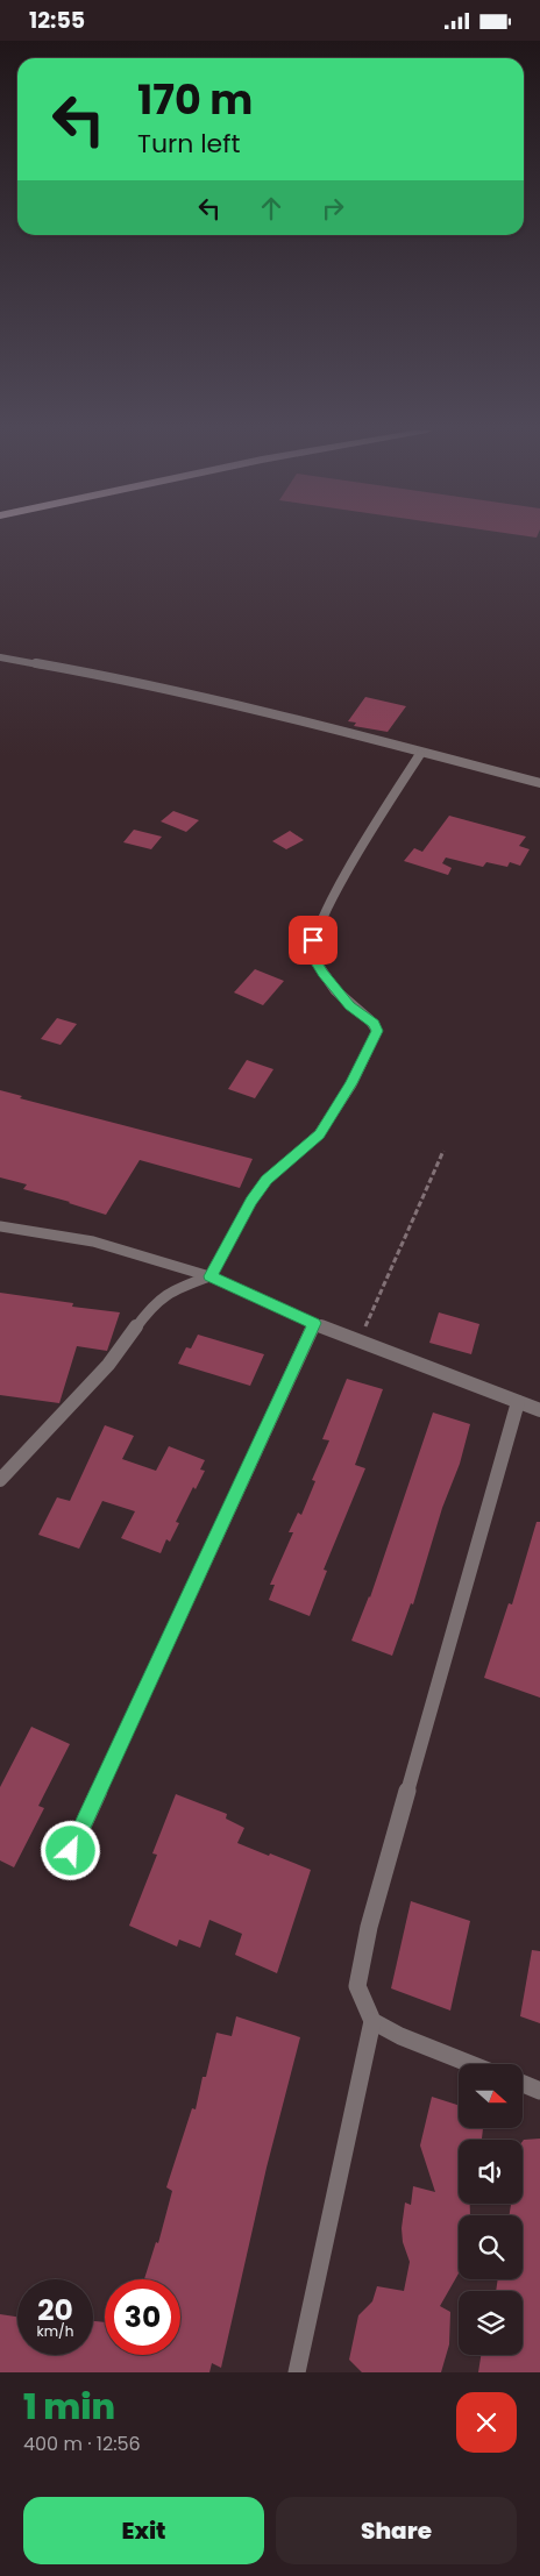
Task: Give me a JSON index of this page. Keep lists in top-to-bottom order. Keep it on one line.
{"north":"right","page":{"status":"12:55","turn":["170 m","Turn left"],"speed":"20 km/h","limit":"30","heading":["1 min","400 m · 12:56"],"buttons":["Exit","Share"]}}
